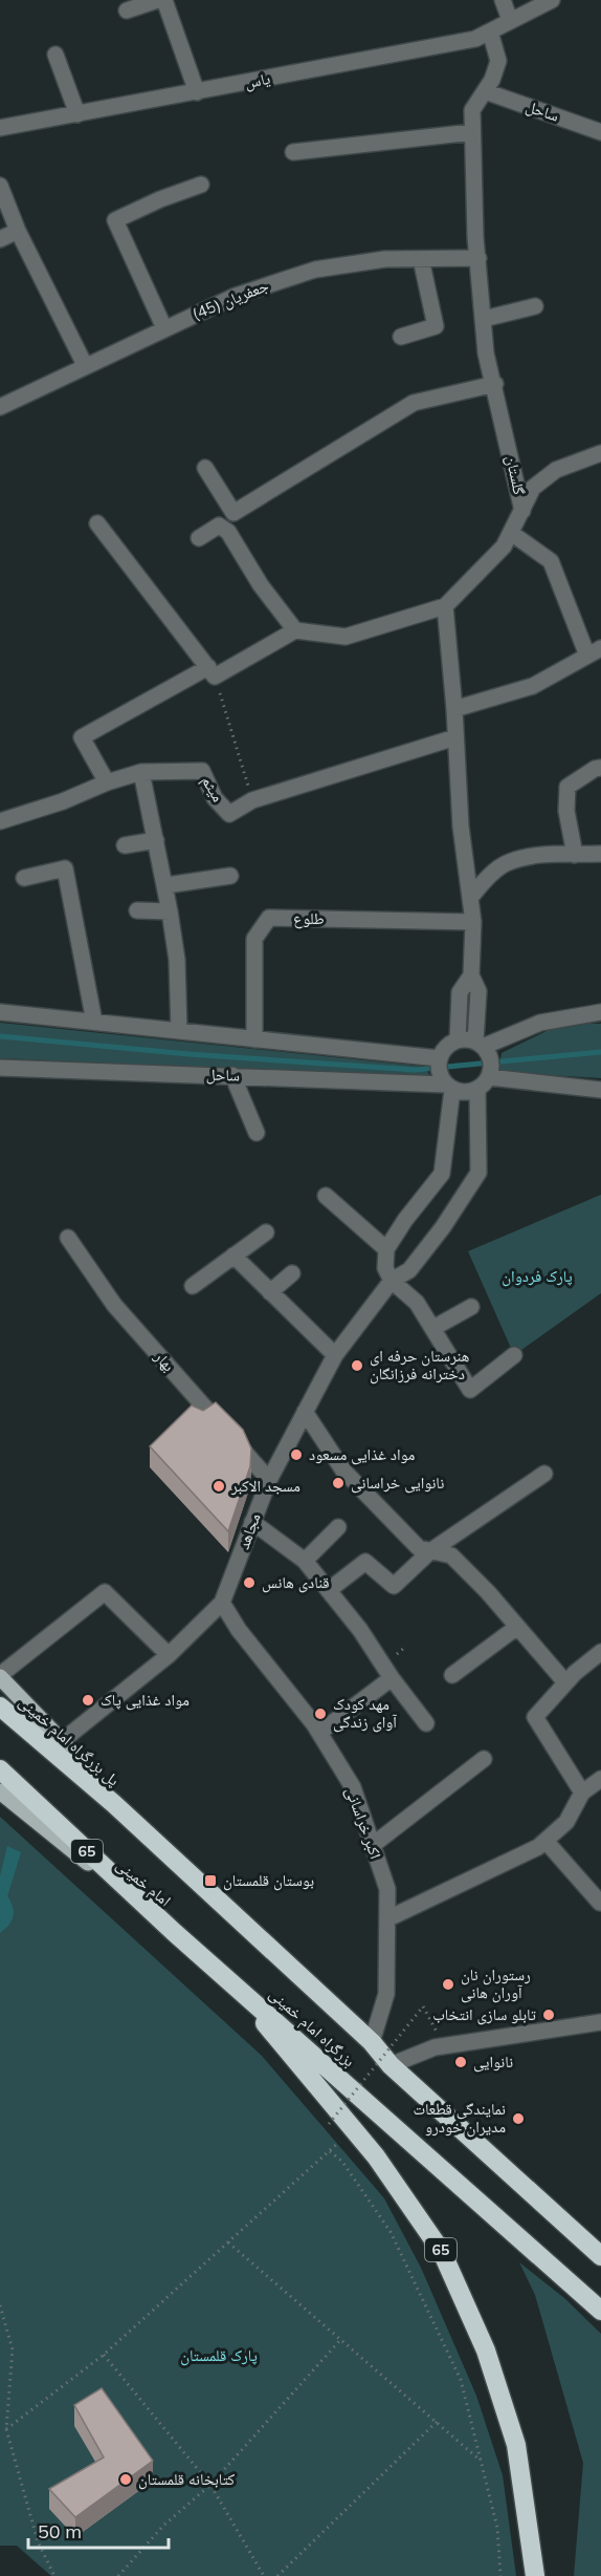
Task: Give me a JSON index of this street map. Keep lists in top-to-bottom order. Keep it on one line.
{"streets":{"highway":["پل بزرگراه امام خمینی","65","بزرگراه امام خمینی"],"main road":["امام خمینی"],"street":["یاس","ساحل","جعفریان (45)","گلستان","میثم","طلوع","بهار","مجاهد","اکبر خراسانی"]},"crossings":[["یاس","گلستان"],["ساحل","گلستان"],["ساحل","مجاهد"],["جعفریان (45)","گلستان"],["بهار","مجاهد"],["مجاهد","اکبر خراسانی"],["پل بزرگراه امام خمینی","بزرگراه امام خمینی"],["اکبر خراسانی","بزرگراه امام خمینی"],["65","بزرگراه امام خمینی"],["امام خمینی","بزرگراه امام خمینی"]],"parks":["پارک فردوان","پارک قلمستان"],"places":{"other":["هنرستان حرفه ای دخترانه فرزانگان","مواد غذایی مسعود","نانوایی خراسانی","مسجد الاکبر","قنادی هانس","مواد غذایی پاک","مهد کودک آوای زندگی","رستوران نان آوران هانی","تابلو سازی انتخاب","نانوایی","نمایندگی قطعات مدیران خودرو","کتابخانه قلمستان"],"transit":["بوستان قلمستان"]},"scale_bar":"50 m"}
